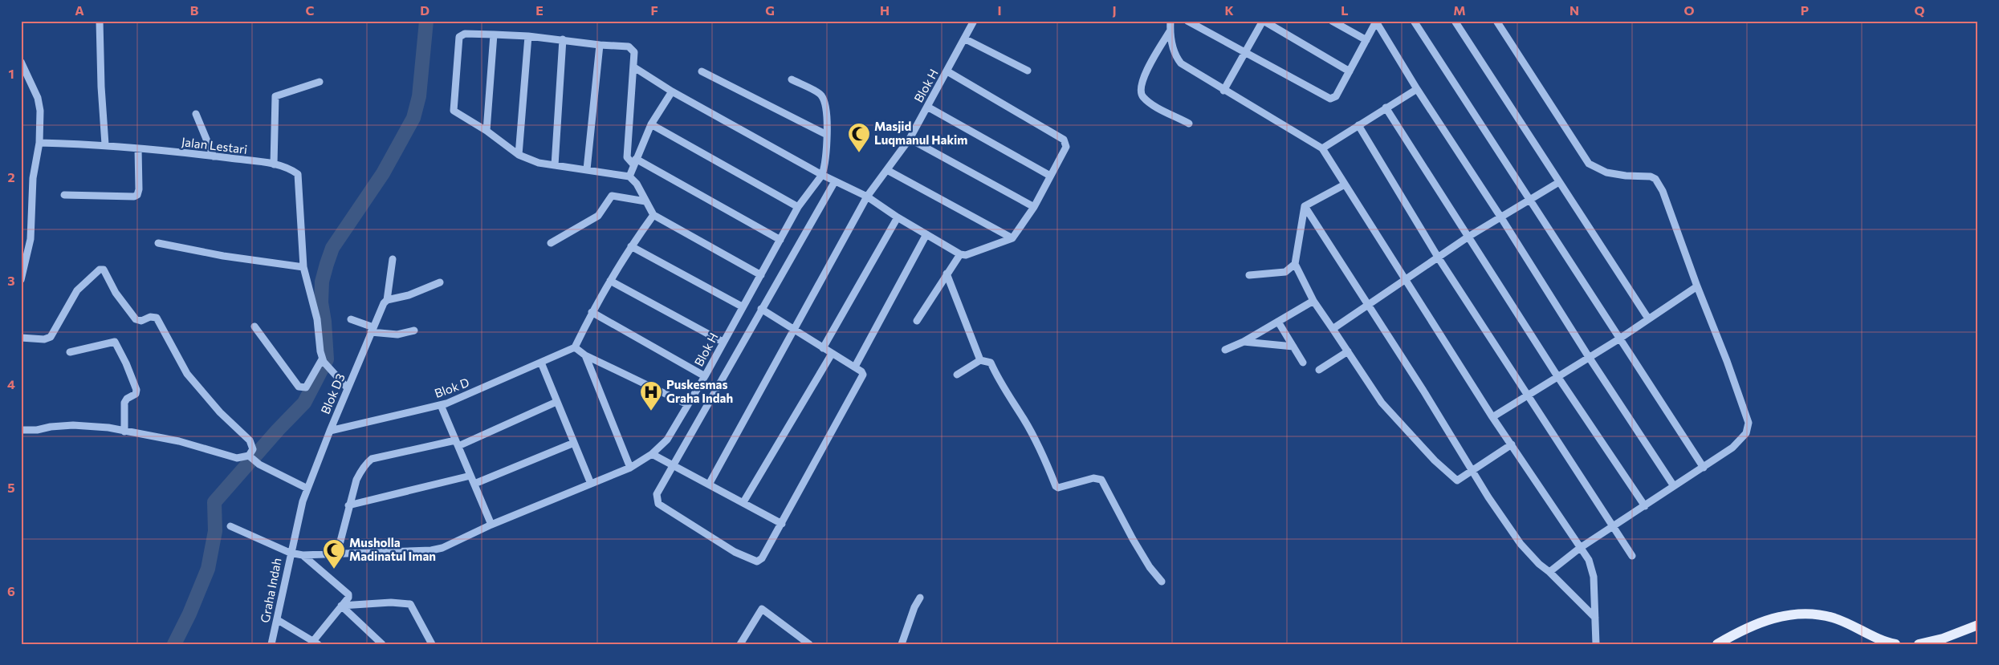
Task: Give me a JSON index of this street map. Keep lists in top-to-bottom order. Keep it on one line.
{"streets":{"street":["Blok H","Jalan Lestari","Blok D","Blok D3","Graha Indah"]},"crossings":[["Blok H","Graha Indah"],["Blok D","Blok D3"],["Blok D3","Graha Indah"]],"places":{"mosque":["Masjid Luqmanul Hakim","Musholla Madinatul Iman"],"hospital":["Puskesmas Graha Indah"]},"grid":{"columns":["A","B","C","D","E","F","G","H","I","J","K","L","M","N","O","P","Q"],"rows":["1","2","3","4","5","6"]}}
